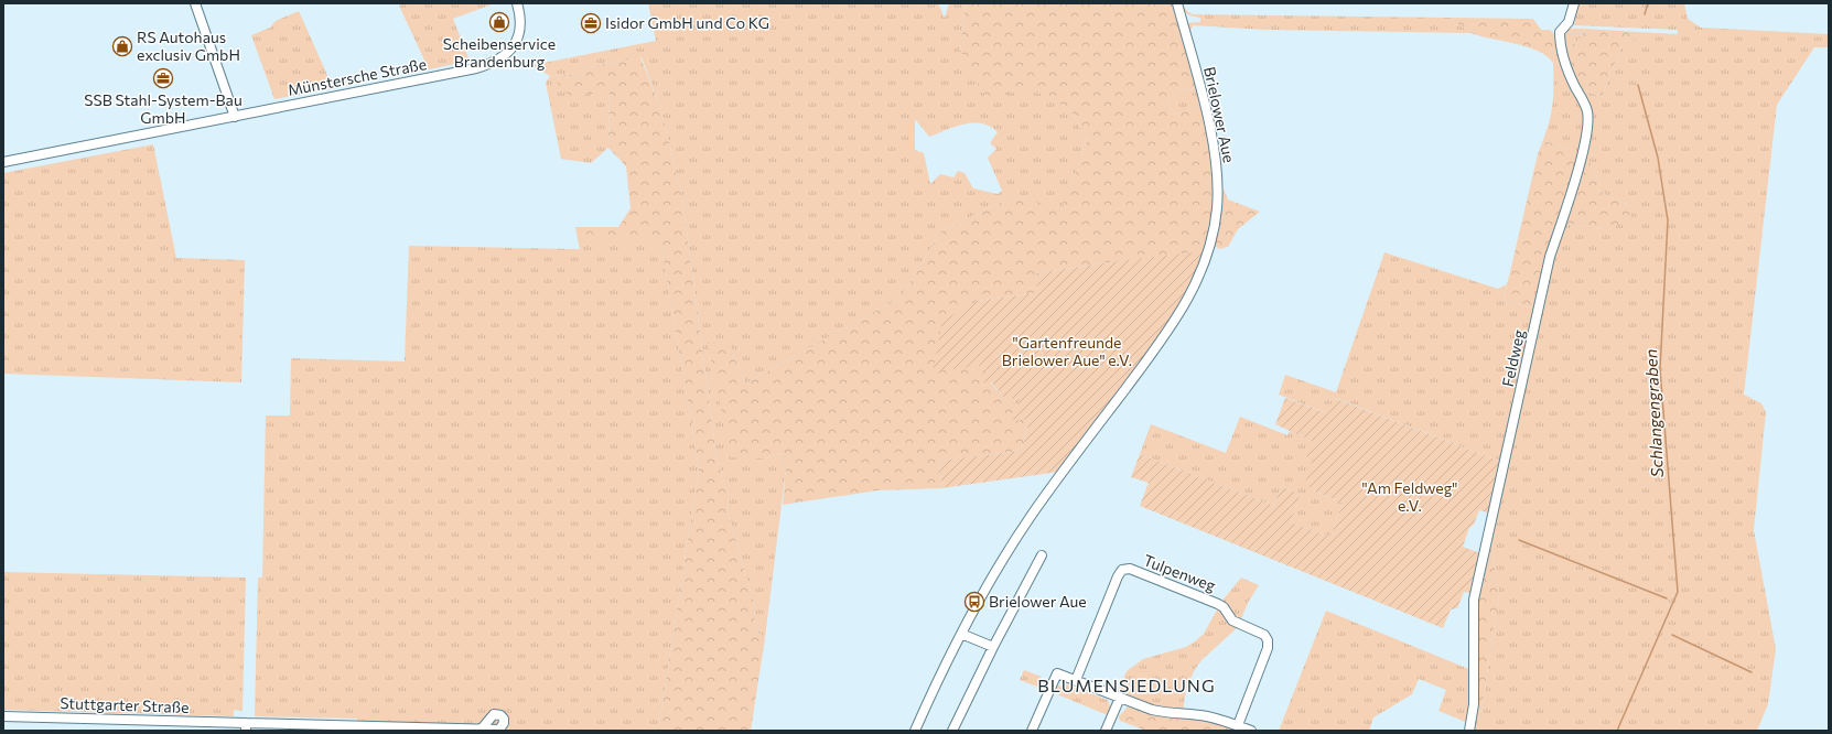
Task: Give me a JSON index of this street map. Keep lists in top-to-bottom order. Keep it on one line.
{"streets":{"street":["Münstersche Straße","Brielower Aue","Feldweg","Tulpenweg","Stuttgarter Straße"]},"districts":["BLUMENSIEDLUNG"],"water":["Schlangengraben"],"parks":["\"Gartenfreunde Brielower Aue\" e.V.","\"Am Feldweg\" e.V."],"places":{"shop":["Scheibenservice Brandenburg","RS Autohaus exclusiv GmbH"],"office":["Isidor GmbH und Co KG","SSB Stahl-System-Bau GmbH"],"bus stop":["Brielower Aue"]}}
